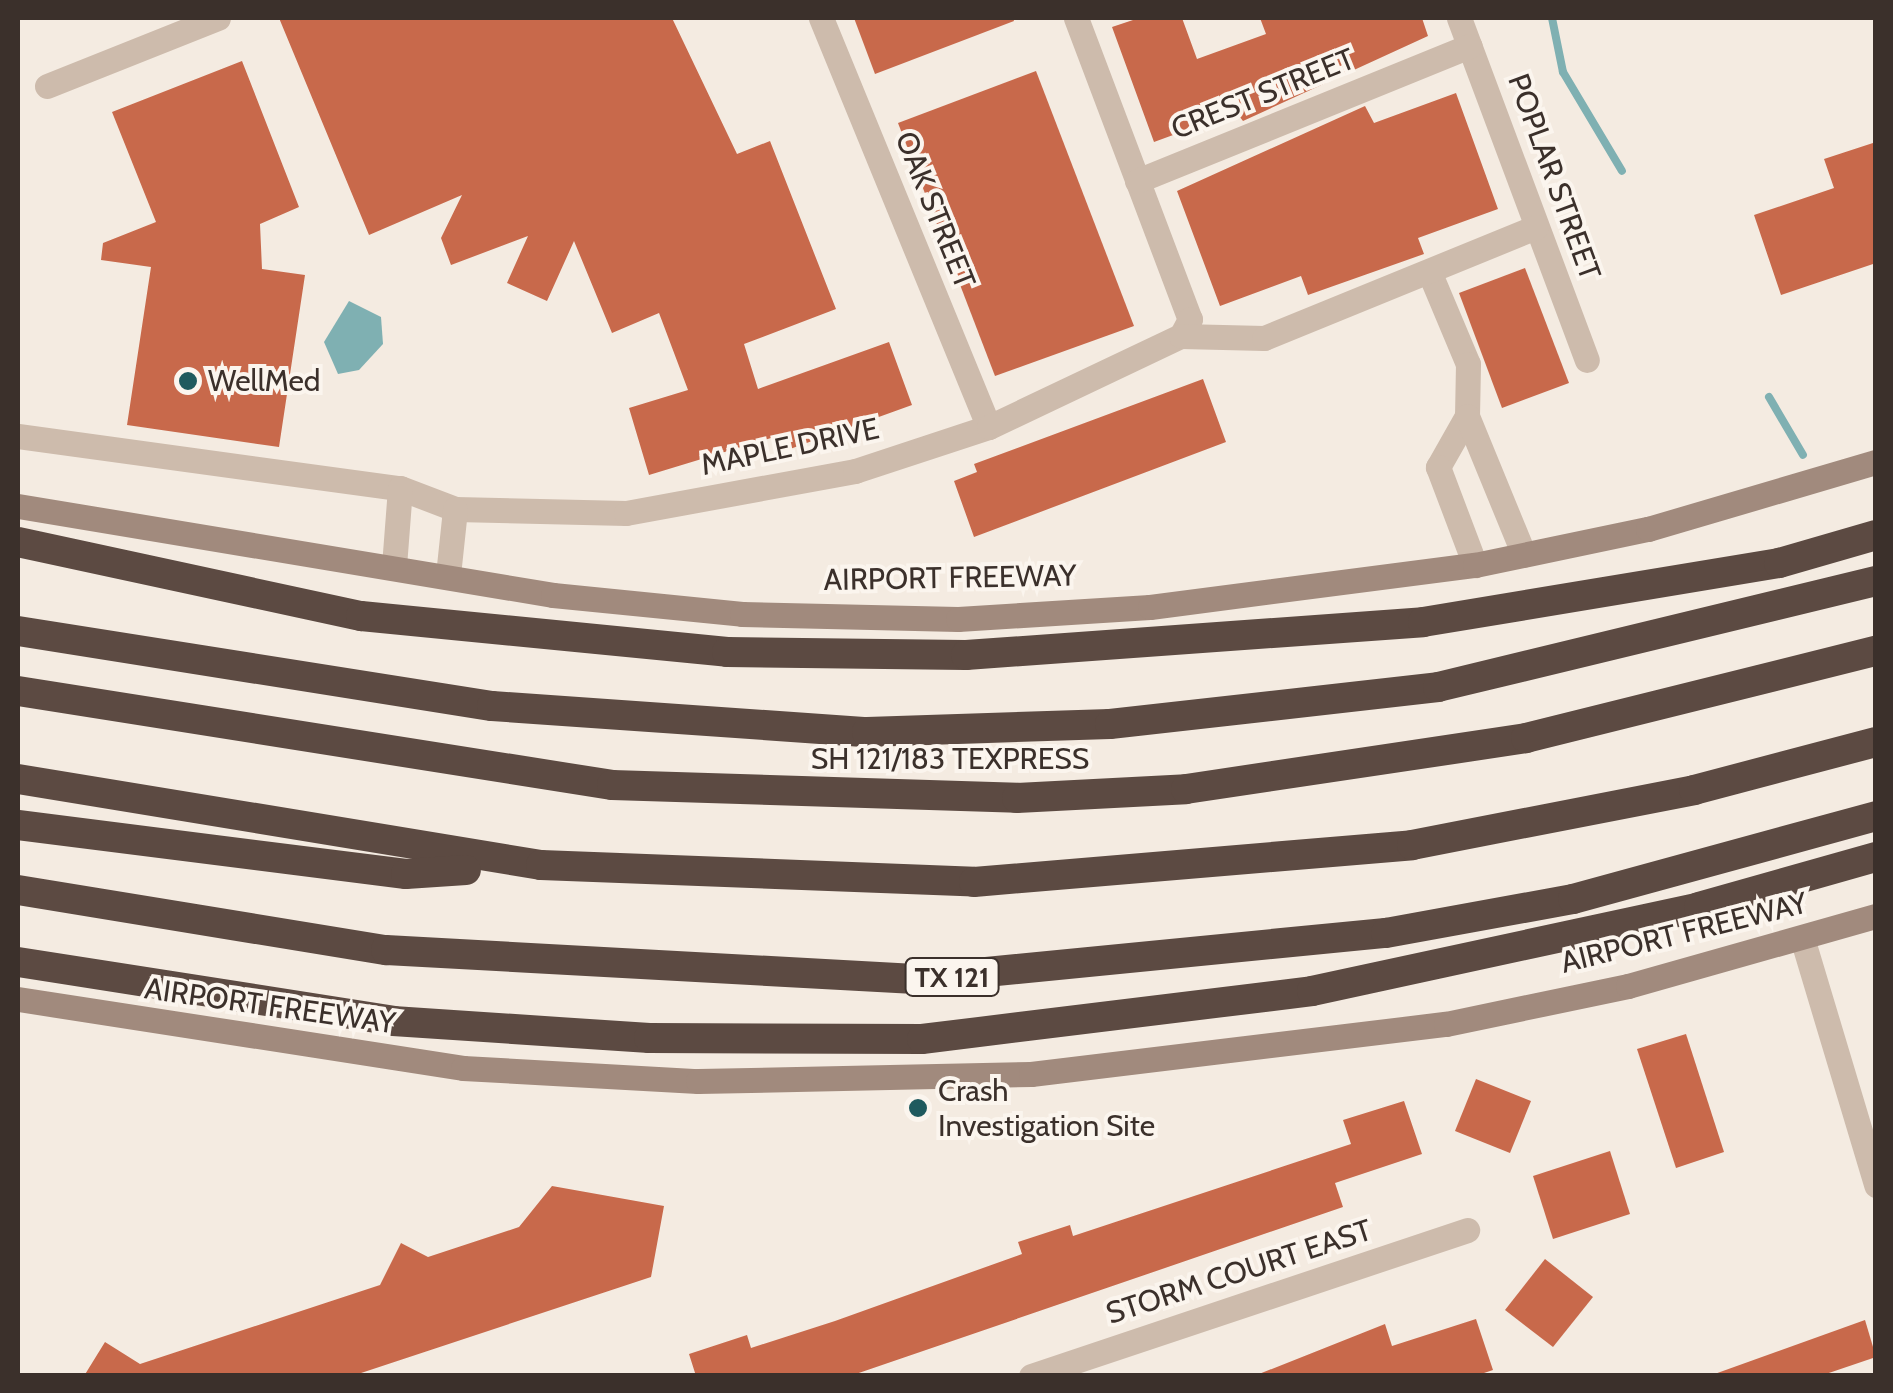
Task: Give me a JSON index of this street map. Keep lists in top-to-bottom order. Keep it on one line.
{"streets":{"highway":["AIRPORT FREEWAY","SH 121/183 TEXPRESS","TX 121"],"street":["CREST STREET","POPLAR STREET","OAK STREET","MAPLE DRIVE","STORM COURT EAST"]},"crossings":[["CREST STREET","POPLAR STREET"],["POPLAR STREET","MAPLE DRIVE"],["OAK STREET","MAPLE DRIVE"]],"places":["WellMed","Crash Investigation Site"]}
